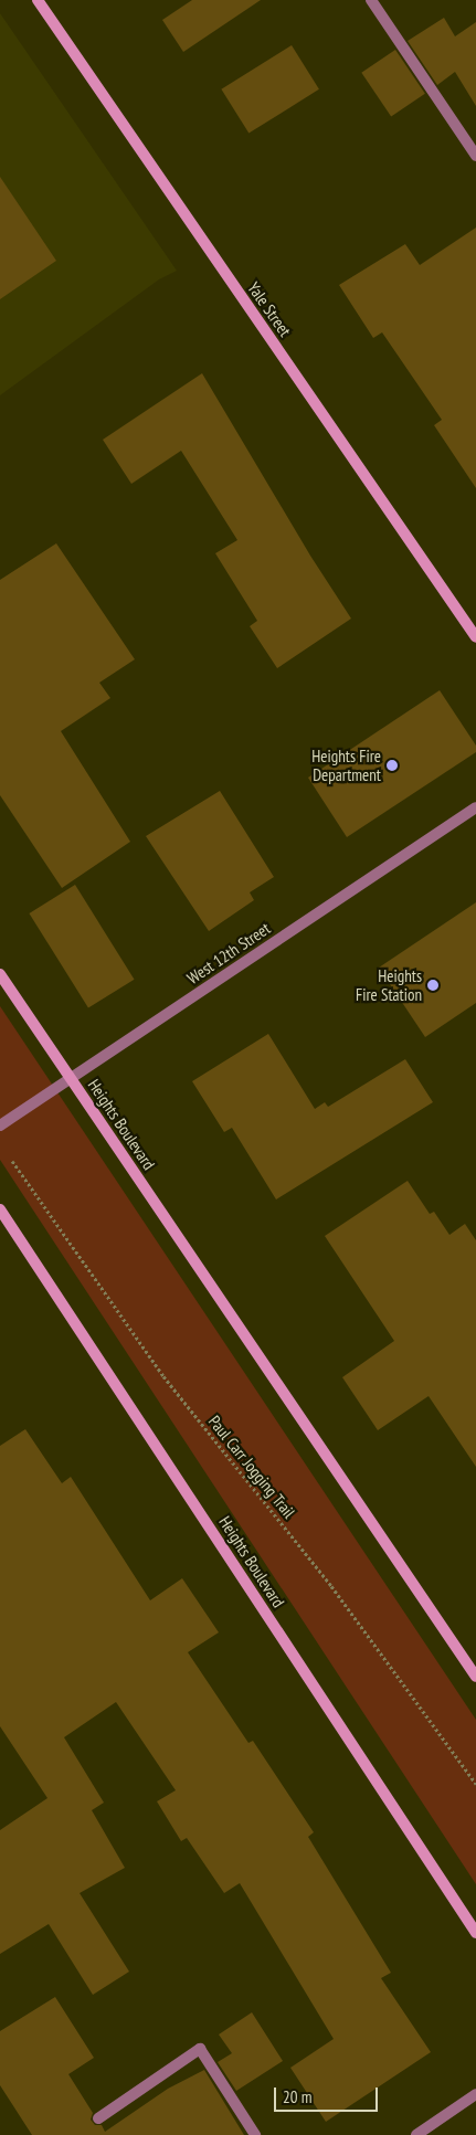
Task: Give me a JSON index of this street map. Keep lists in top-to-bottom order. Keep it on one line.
{"streets":{"main road":["Yale Street","Heights Boulevard"],"street":["West 12th Street"],"path":["Paul Carr Jogging Trail"]},"crossings":[["West 12th Street","Heights Boulevard"]],"places":["Heights Fire Department","Heights Fire Station"],"scale_bar":"20 m"}
